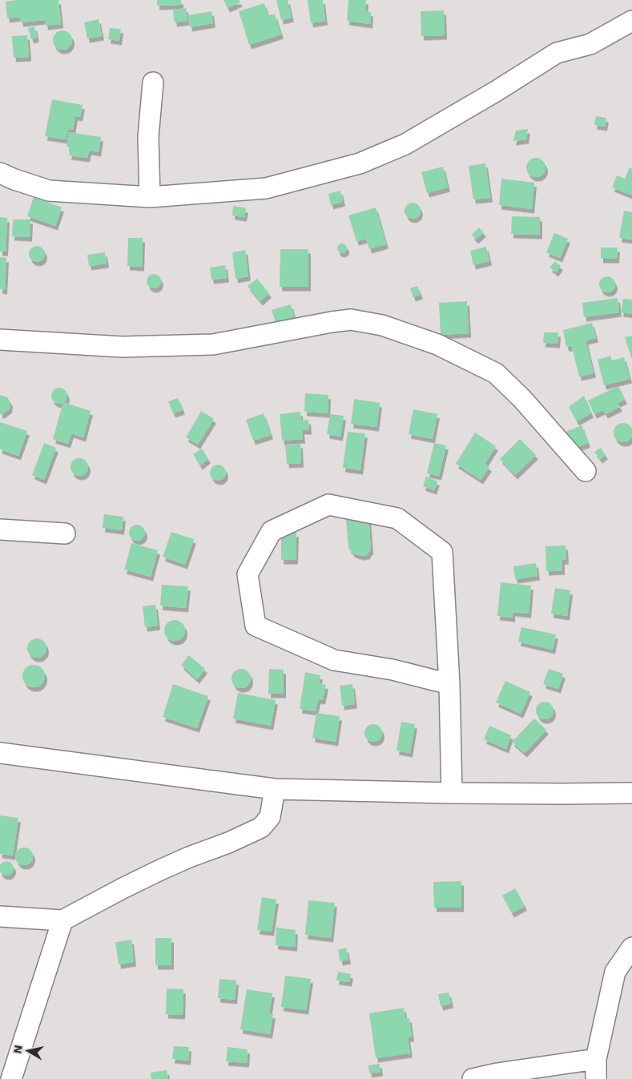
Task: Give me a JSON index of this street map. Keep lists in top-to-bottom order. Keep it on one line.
{"north":"left"}
